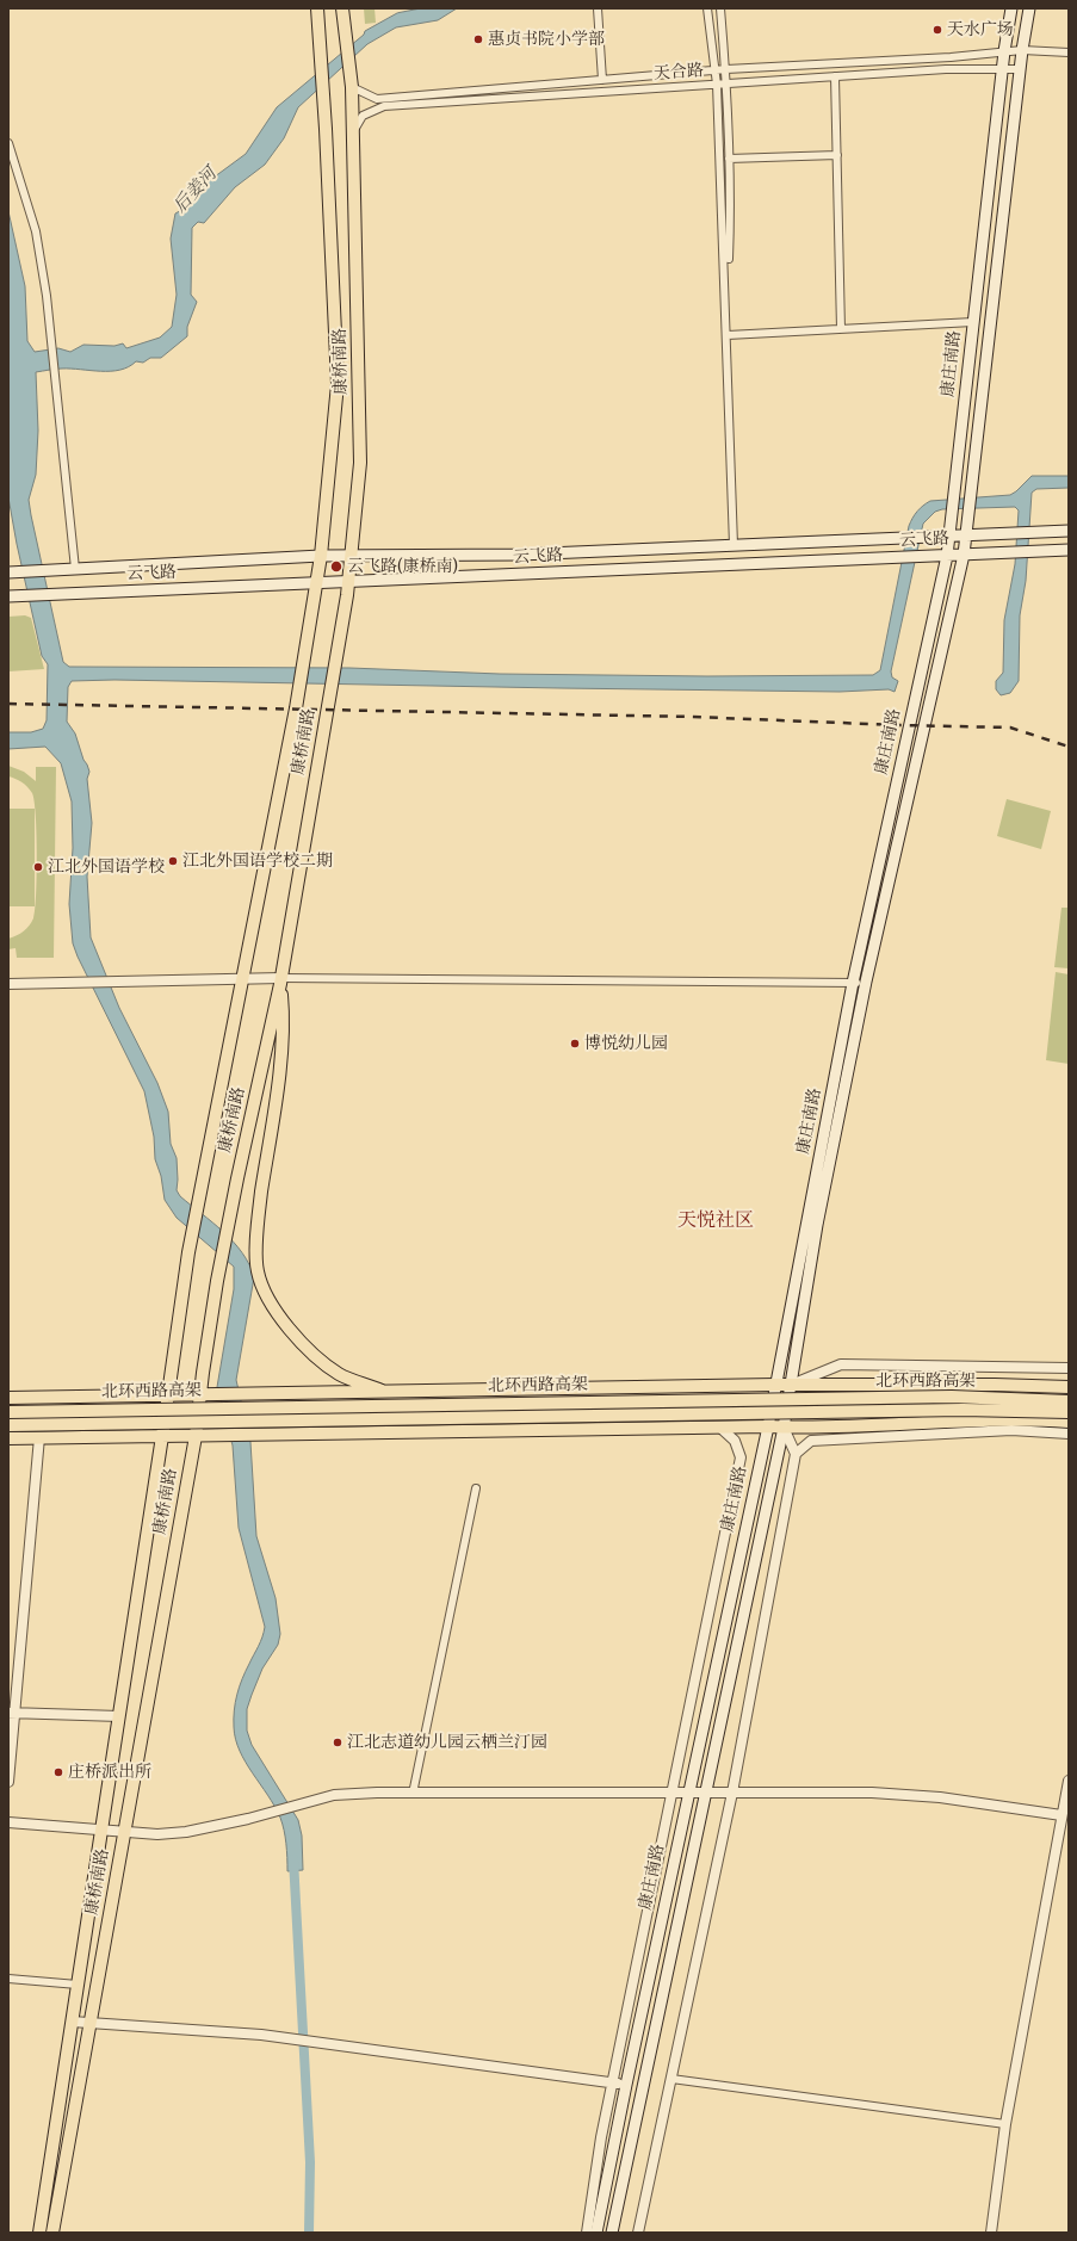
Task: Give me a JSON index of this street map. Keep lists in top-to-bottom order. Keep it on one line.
{"streets":{"main road":["康桥南路","康庄南路","云飞路","北环西路高架"],"street":["天合路"]},"crossings":[["天合路","康桥南路"],["天合路","康庄南路"],["康桥南路","云飞路"],["康庄南路","云飞路"]],"districts":["天悦社区"],"water":["后姜河"],"places":["天水广场","惠贞书院小学部","云飞路(康桥南)","江北外国语学校二期","江北外国语学校","博悦幼儿园","江北志道幼儿园云栖兰汀园","庄桥派出所"]}
